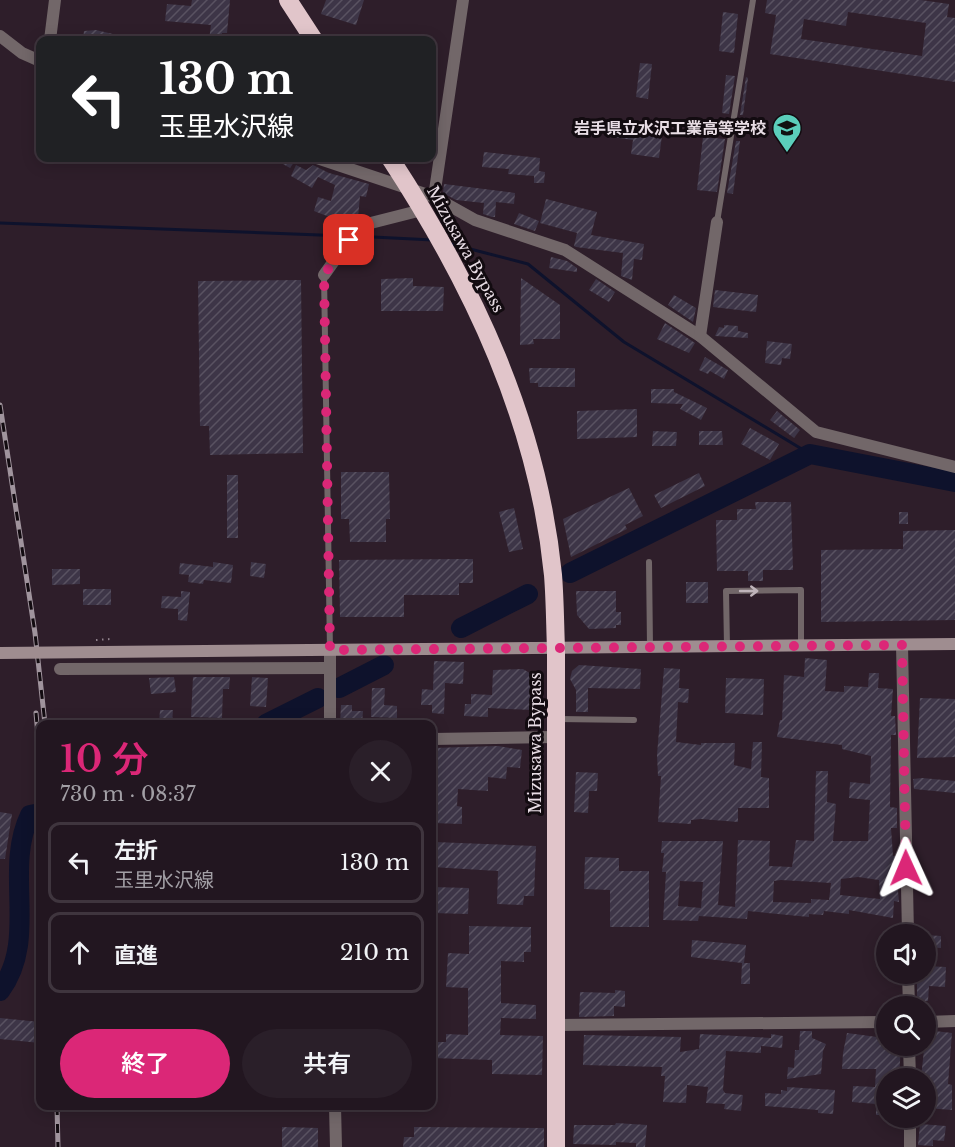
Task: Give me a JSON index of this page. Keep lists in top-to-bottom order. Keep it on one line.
{"streets":{"highway":["Mizusawa Bypass"]},"places":{"school or university":["岩手県立水沢工業高等学校"]},"page":{"turn":["130 m","玉里水沢線"],"heading":["10 分","730 m · 08:37"],"list":[{"name":"左折","note":"玉里水沢線","value":"130 m"},{"name":"直進","value":"210 m"}],"buttons":["終了","共有"]}}
